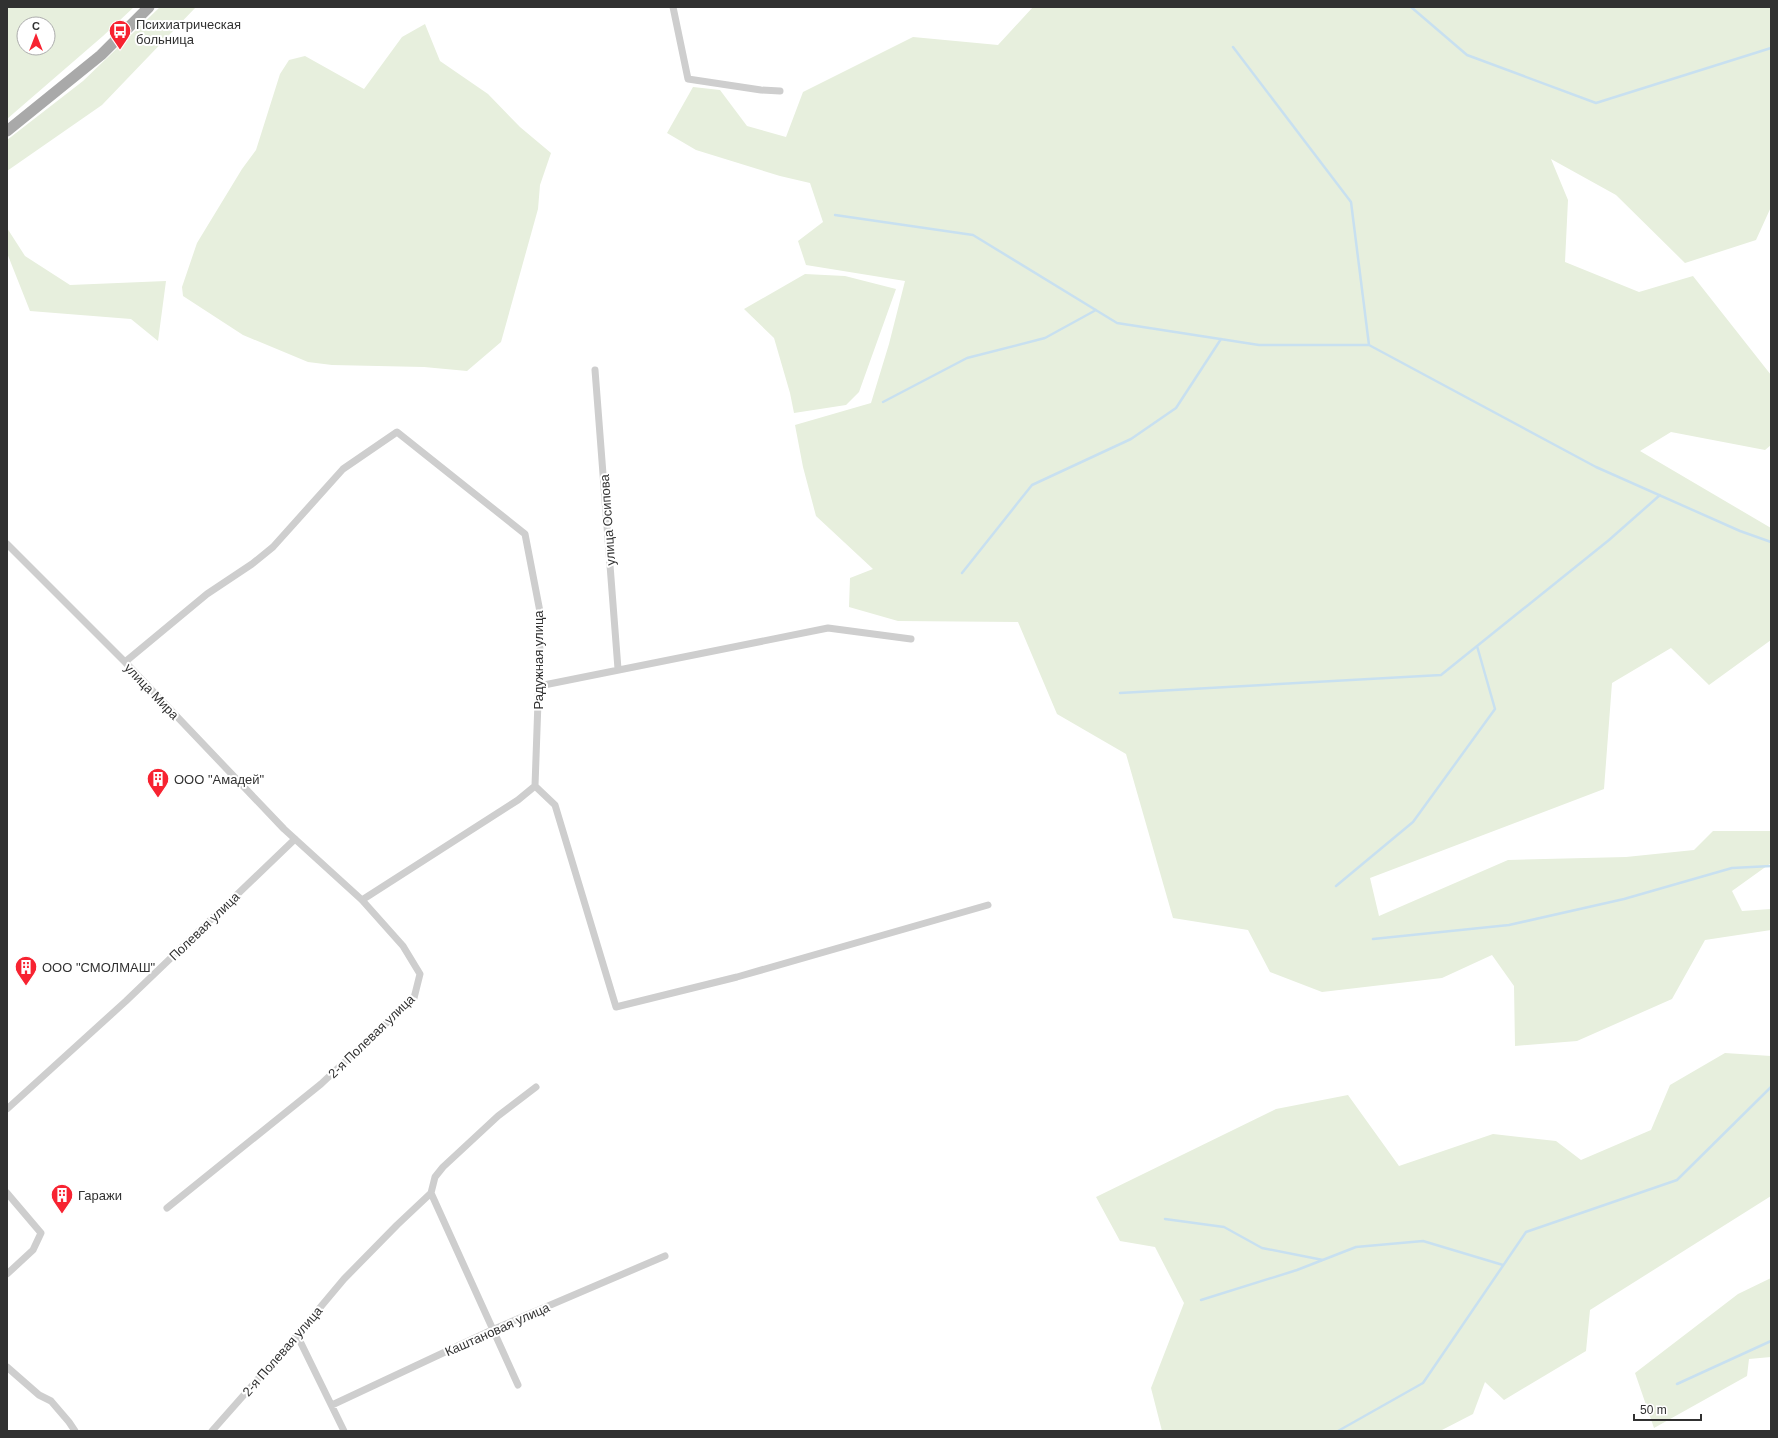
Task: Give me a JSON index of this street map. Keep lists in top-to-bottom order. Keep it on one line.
{"streets":{"street":["улица Осипова","Радужная улица","улица Мира","Полевая улица","2-я Полевая улица","Каштановая улица"]},"crossings":[["Радужная улица","улица Мира"],["улица Мира","Полевая улица"],["улица Мира","2-я Полевая улица"],["Полевая улица","2-я Полевая улица"]],"places":{"bus stop":["Психиатрическая больница"],"building":["ООО \"Амадей\"","ООО \"СМОЛМАШ\"","Гаражи"]},"scale_bar":"50 m","north":"top"}
